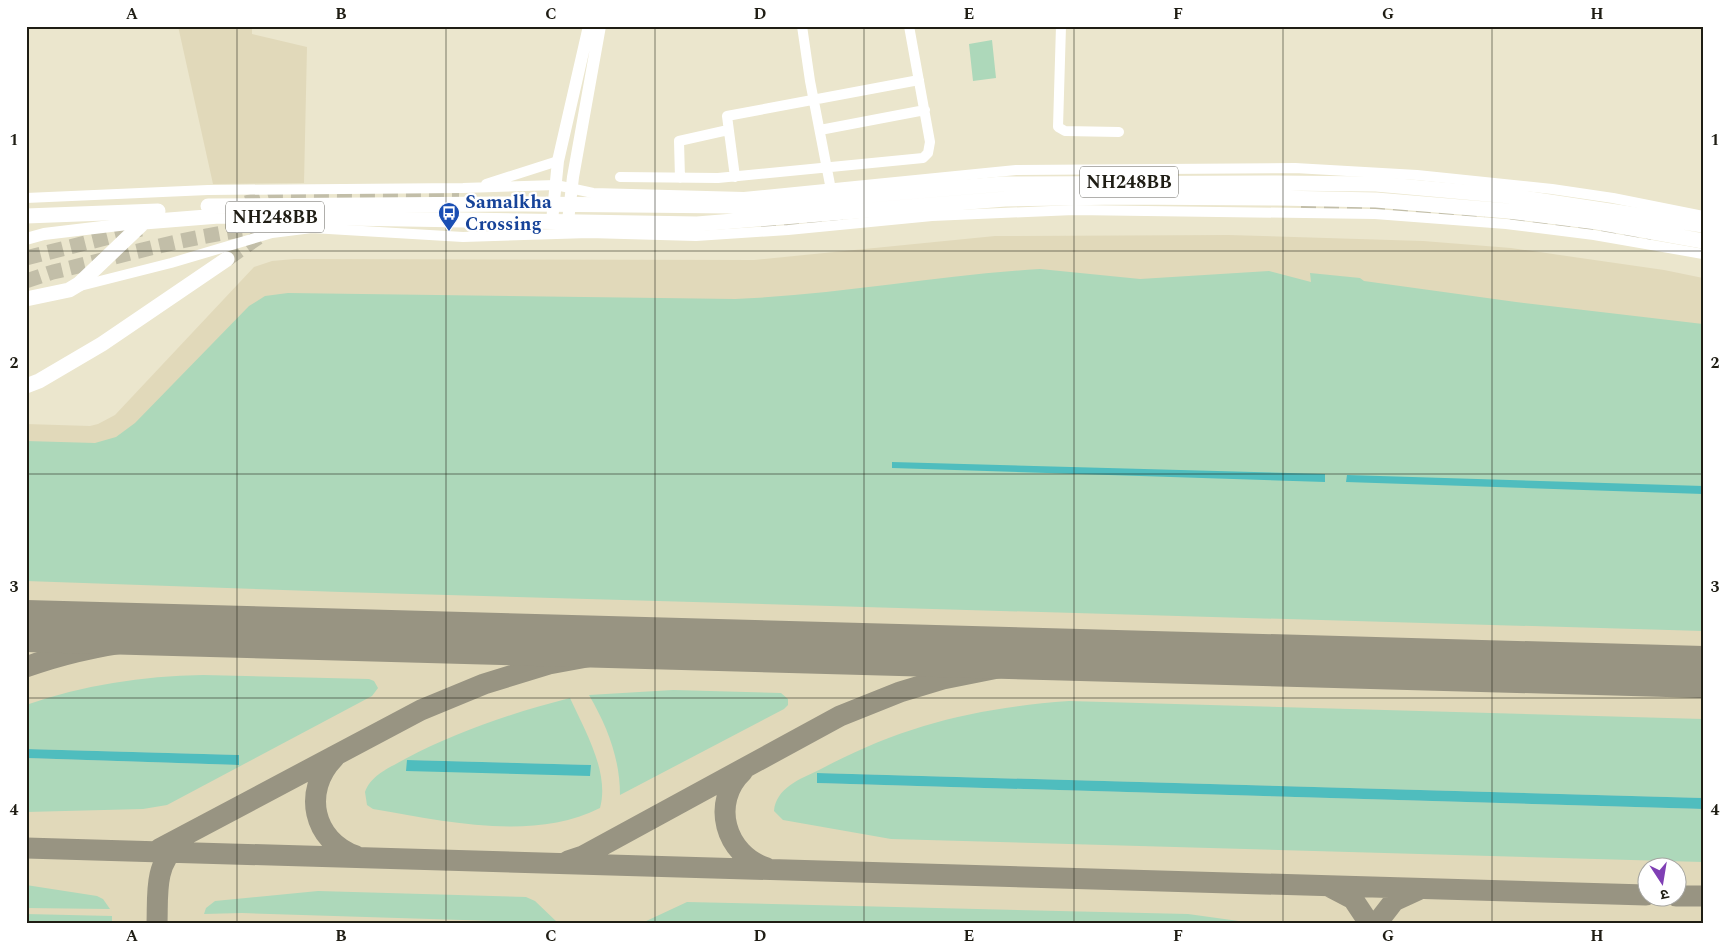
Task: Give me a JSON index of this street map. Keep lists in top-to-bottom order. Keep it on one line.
{"streets":{"highway":["NH248BB"]},"places":{"bus stop":["Samalkha Crossing"]},"north":"bottom","grid":{"columns":["A","B","C","D","E","F","G","H"],"rows":["1","2","3","4"]}}
